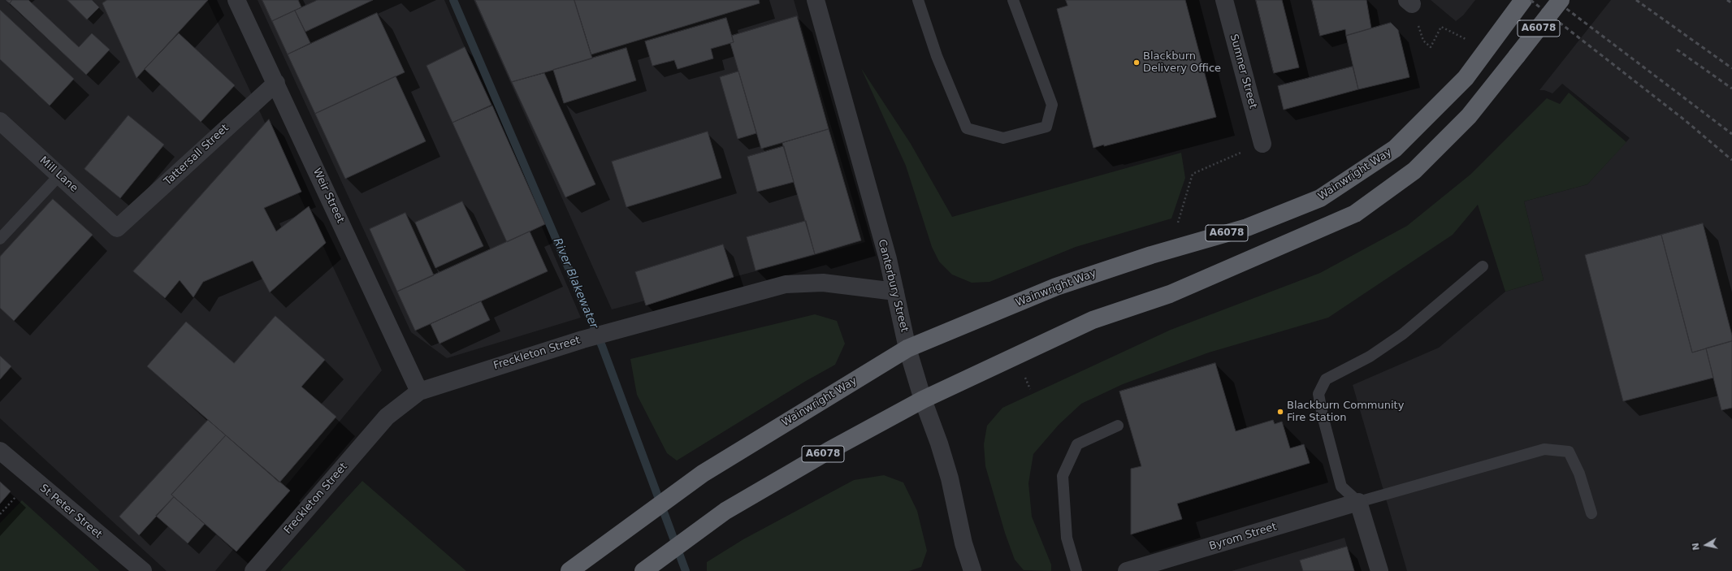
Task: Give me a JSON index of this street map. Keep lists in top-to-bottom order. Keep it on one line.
{"streets":{"highway":["A6078","Wainwright Way"],"street":["Sumner Street","Tattersall Street","Mill Lane","Weir Street","Canterbury Street","Freckleton Street","St Peter Street","Byrom Street"]},"crossings":[["A6078","Canterbury Street"],["Tattersall Street","Mill Lane"],["Tattersall Street","Weir Street"],["Wainwright Way","Canterbury Street"],["Weir Street","Freckleton Street"],["Canterbury Street","Freckleton Street"]],"water":["River Blakewater"],"places":["Blackburn Delivery Office","Blackburn Community Fire Station"],"north":"left"}
